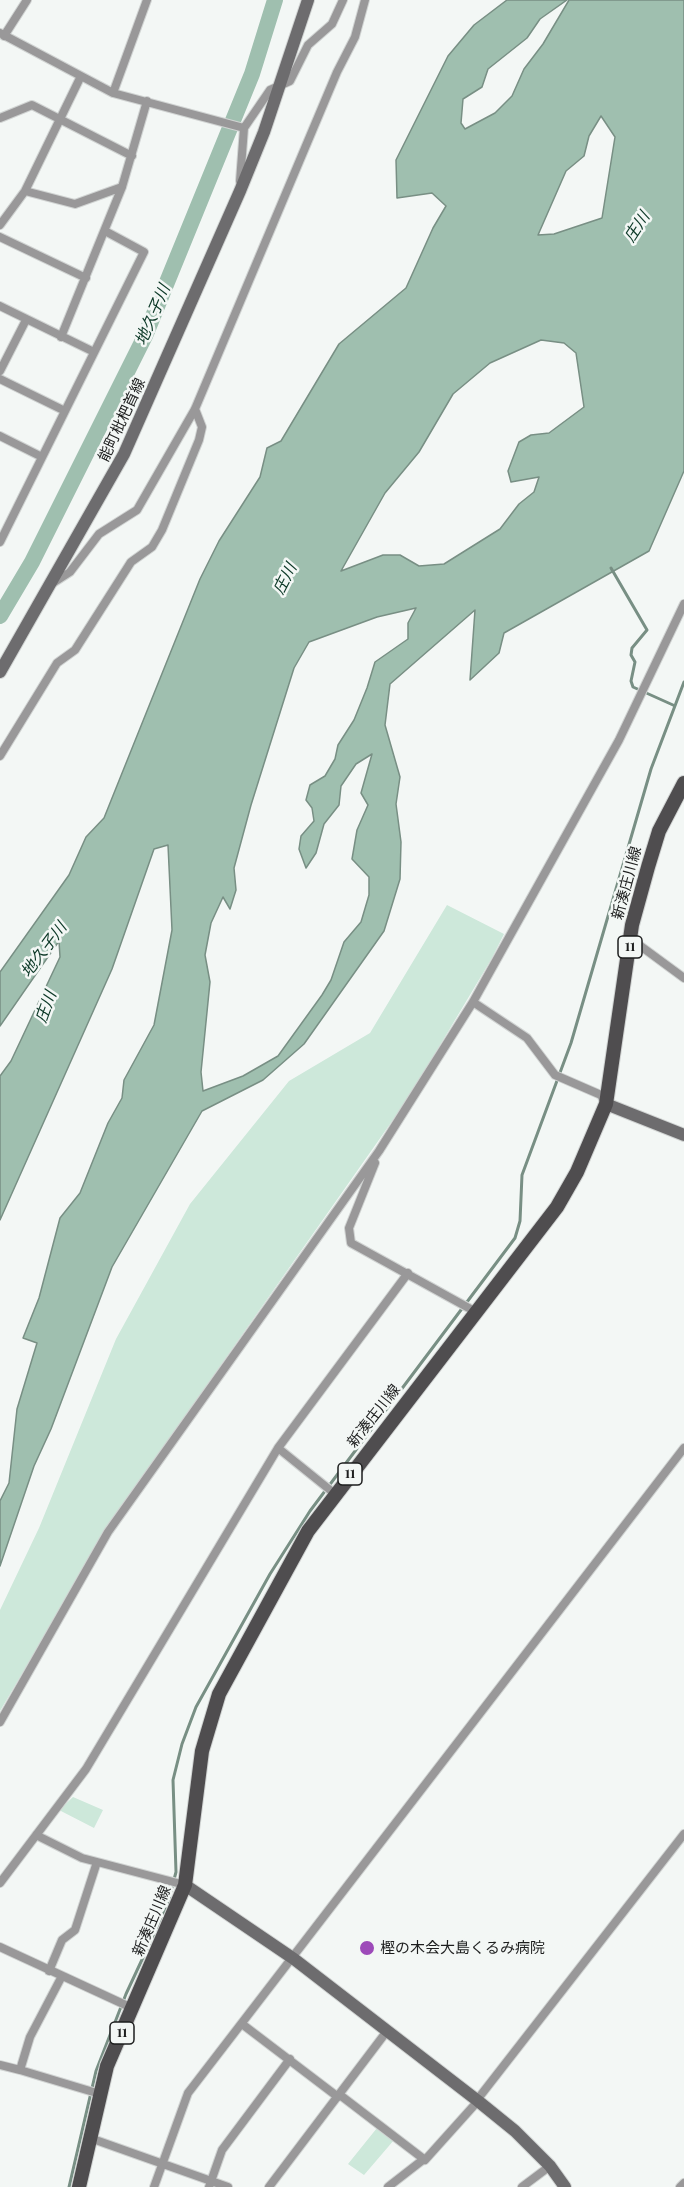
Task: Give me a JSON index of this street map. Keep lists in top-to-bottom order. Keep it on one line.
{"streets":{"main road":["能町枇杷首線","新湊庄川線","11"]},"water":["庄川","地久子川"],"places":["樫の木会大島くるみ病院"]}
